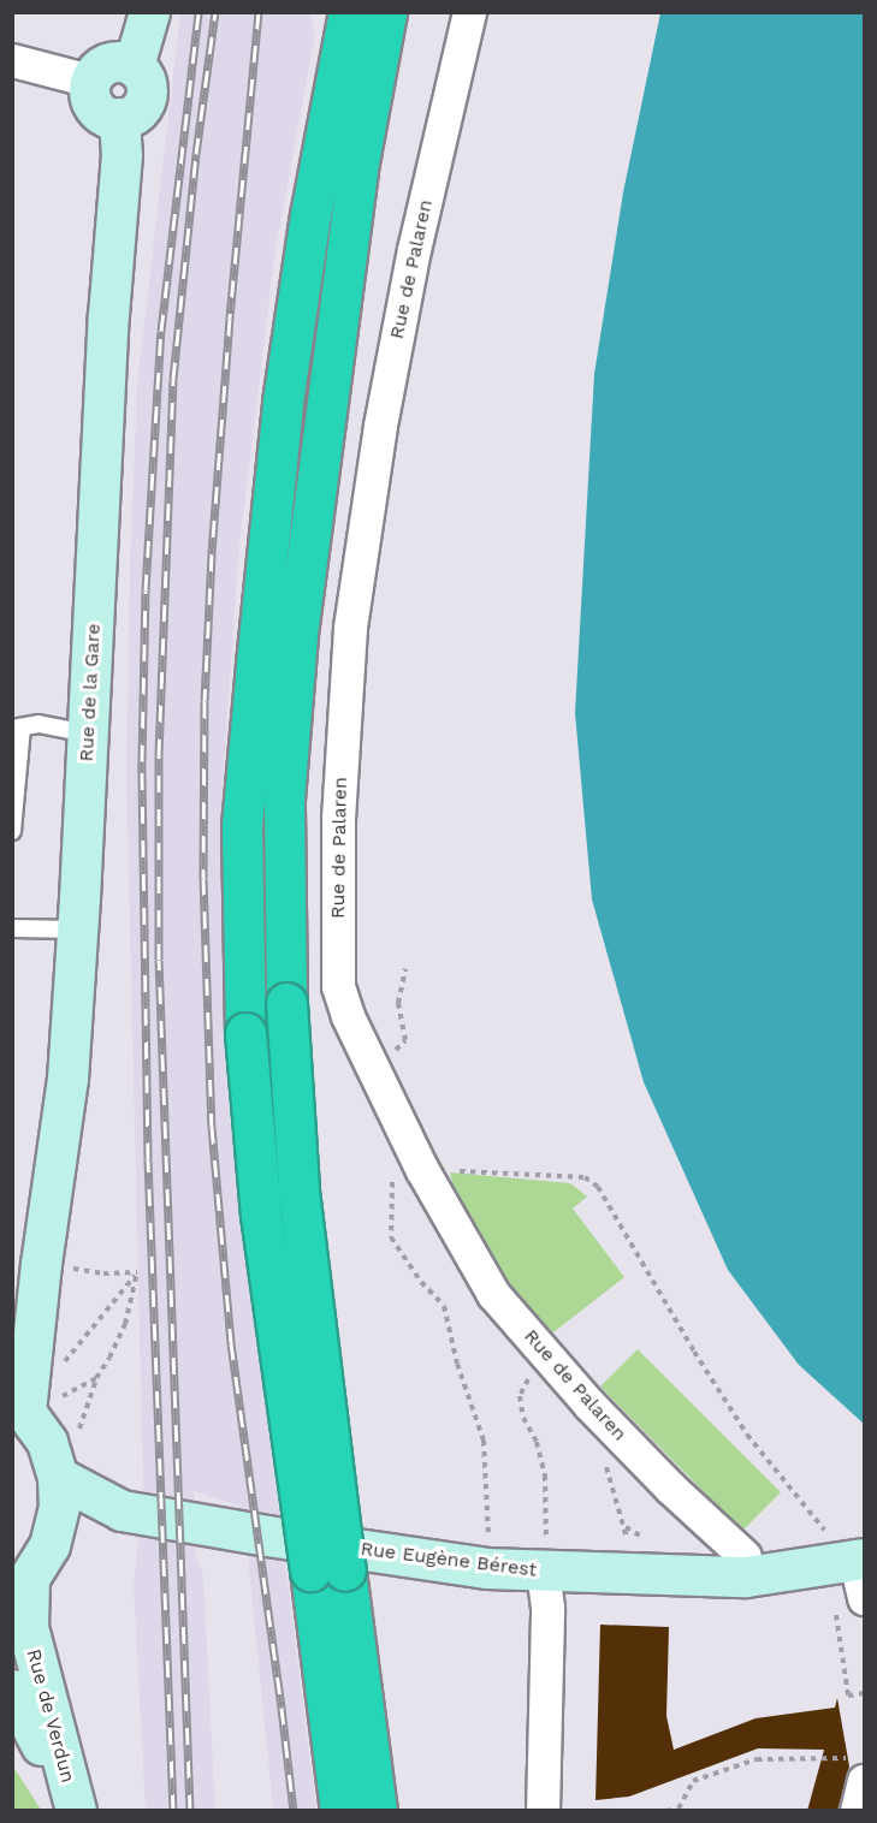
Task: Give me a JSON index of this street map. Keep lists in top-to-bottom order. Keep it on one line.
{"streets":{"main road":["Rue de la Gare","Rue Eugène Bérest","Rue de Verdun"],"street":["Rue de Palaren"]},"crossings":[["Rue de la Gare","Rue de Verdun"],["Rue Eugène Bérest","Rue de Verdun"]]}
